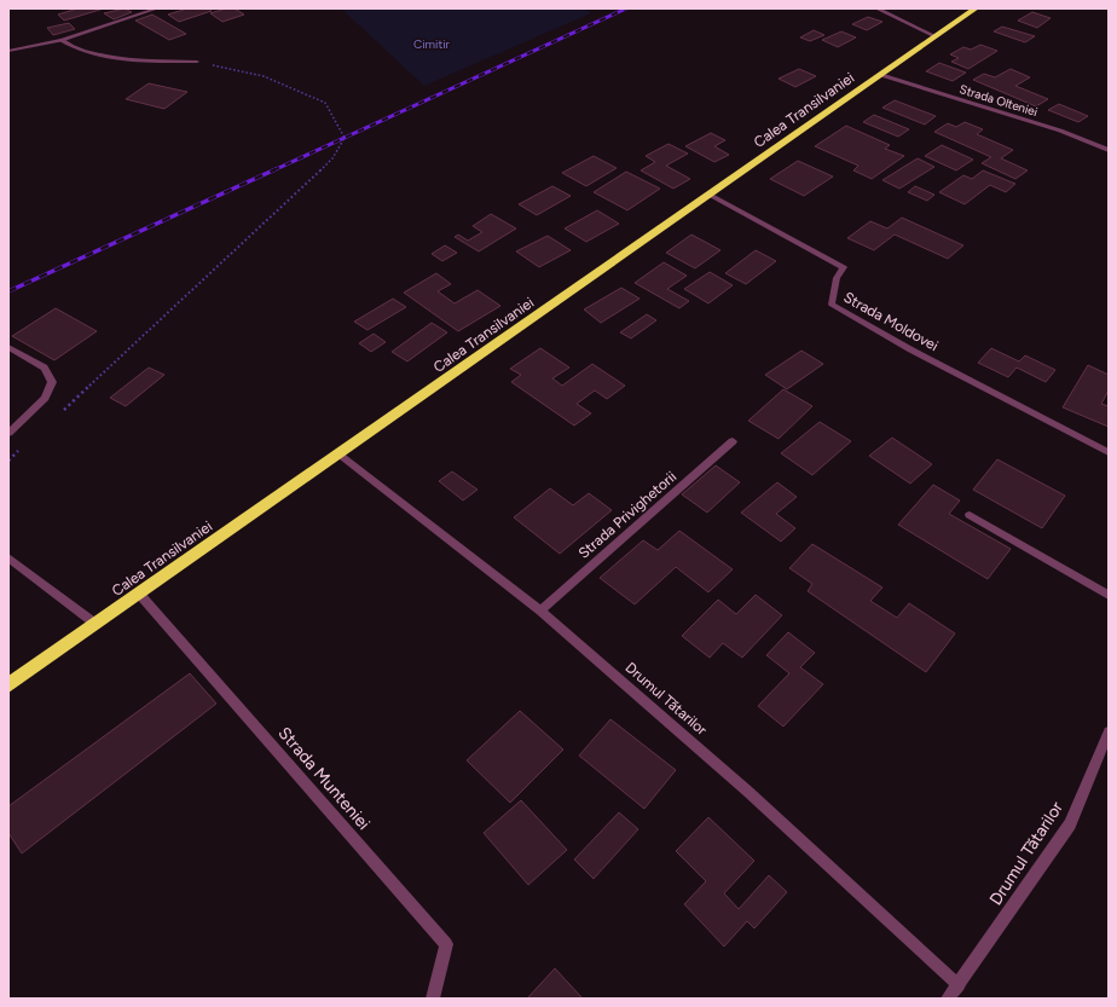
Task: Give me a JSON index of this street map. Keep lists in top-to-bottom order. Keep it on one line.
{"streets":{"highway":["Calea Transilvaniei"],"street":["Strada Olteniei","Strada Moldovei","Strada Privighetorii","Drumul Tătarilor","Strada Munteniei"]},"crossings":[["Strada Olteniei","Calea Transilvaniei"],["Calea Transilvaniei","Strada Moldovei"],["Calea Transilvaniei","Drumul Tătarilor"],["Calea Transilvaniei","Strada Munteniei"],["Strada Privighetorii","Drumul Tătarilor"]],"parks":["Cimitir"]}
